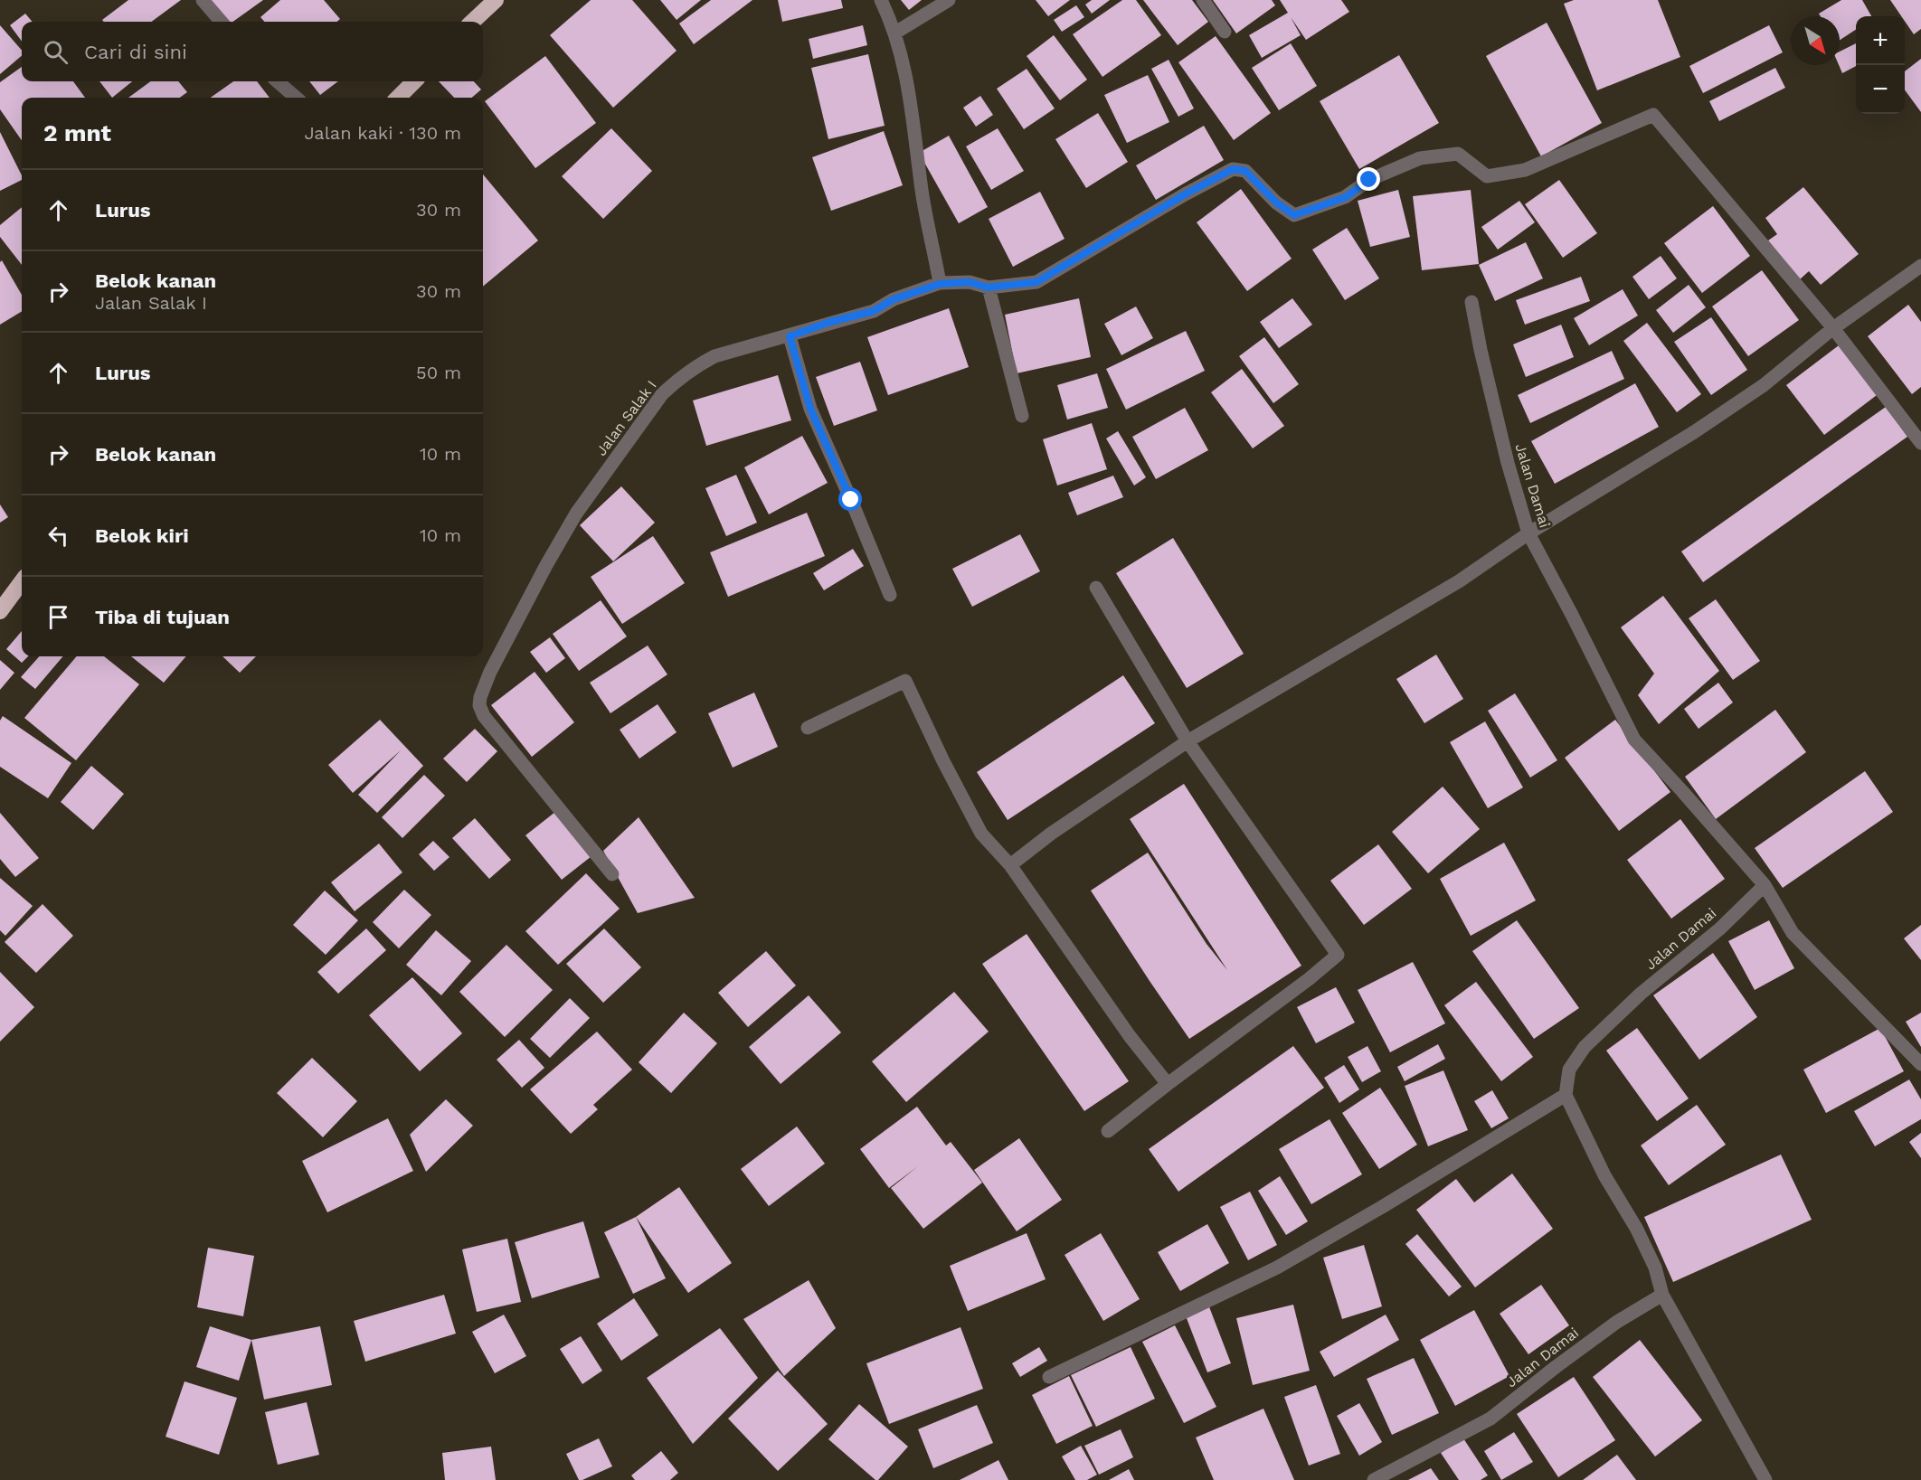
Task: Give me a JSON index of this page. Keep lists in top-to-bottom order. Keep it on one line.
{"streets":{"street":["Jalan Salak I","Jalan Damai"]},"north":"bottom right","page":{"map_buttons":["+","−"],"search":"Cari di sini","heading":["2 mnt","Jalan kaki · 130 m"],"list":[["Lurus","30 m"],["Belok kanan","Jalan Salak I","30 m"],["Lurus","50 m"],["Belok kanan","10 m"],["Belok kiri","10 m"],"Tiba di tujuan"]}}
